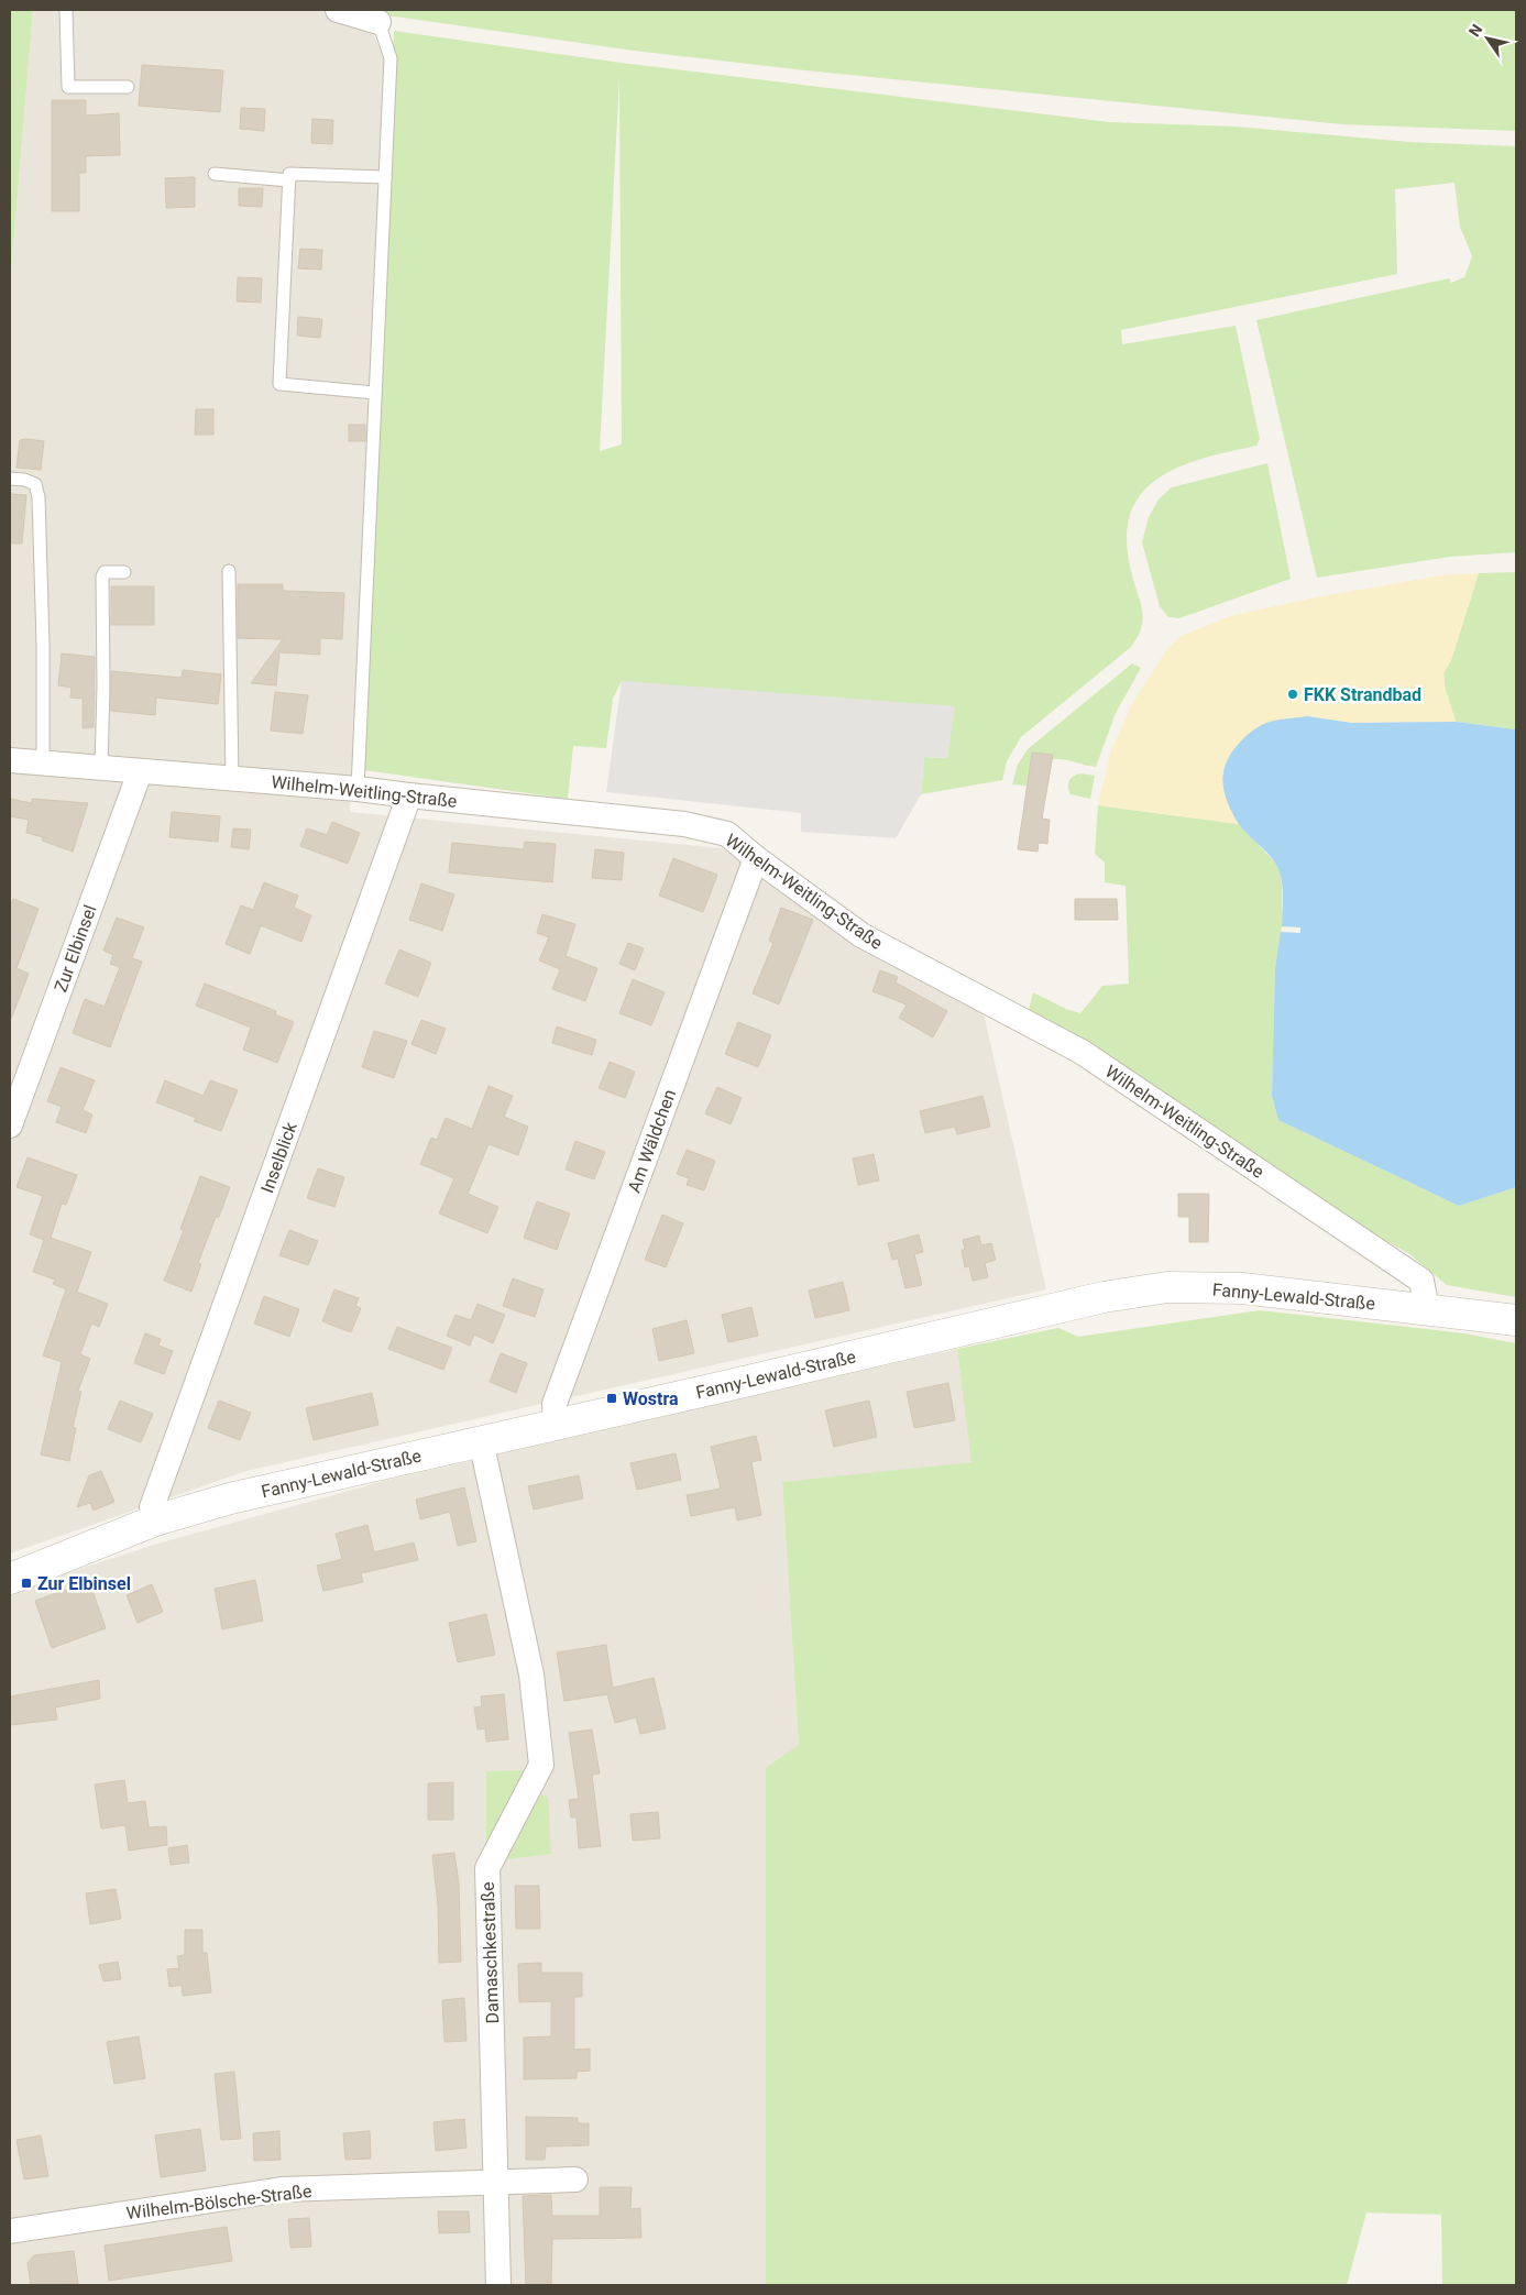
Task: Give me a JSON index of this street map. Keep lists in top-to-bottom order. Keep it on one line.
{"streets":{"street":["Wilhelm-Weitling-Straße","Zur Elbinsel","Am Wäldchen","Inselblick","Fanny-Lewald-Straße","Damaschkestraße","Wilhelm-Bölsche-Straße"]},"crossings":[["Wilhelm-Weitling-Straße","Zur Elbinsel"],["Wilhelm-Weitling-Straße","Am Wäldchen"],["Wilhelm-Weitling-Straße","Inselblick"],["Wilhelm-Weitling-Straße","Fanny-Lewald-Straße"],["Am Wäldchen","Fanny-Lewald-Straße"],["Inselblick","Fanny-Lewald-Straße"],["Fanny-Lewald-Straße","Damaschkestraße"],["Damaschkestraße","Wilhelm-Bölsche-Straße"]],"places":{"other":["FKK Strandbad"],"transit":["Wostra","Zur Elbinsel"]},"north":"top left"}
